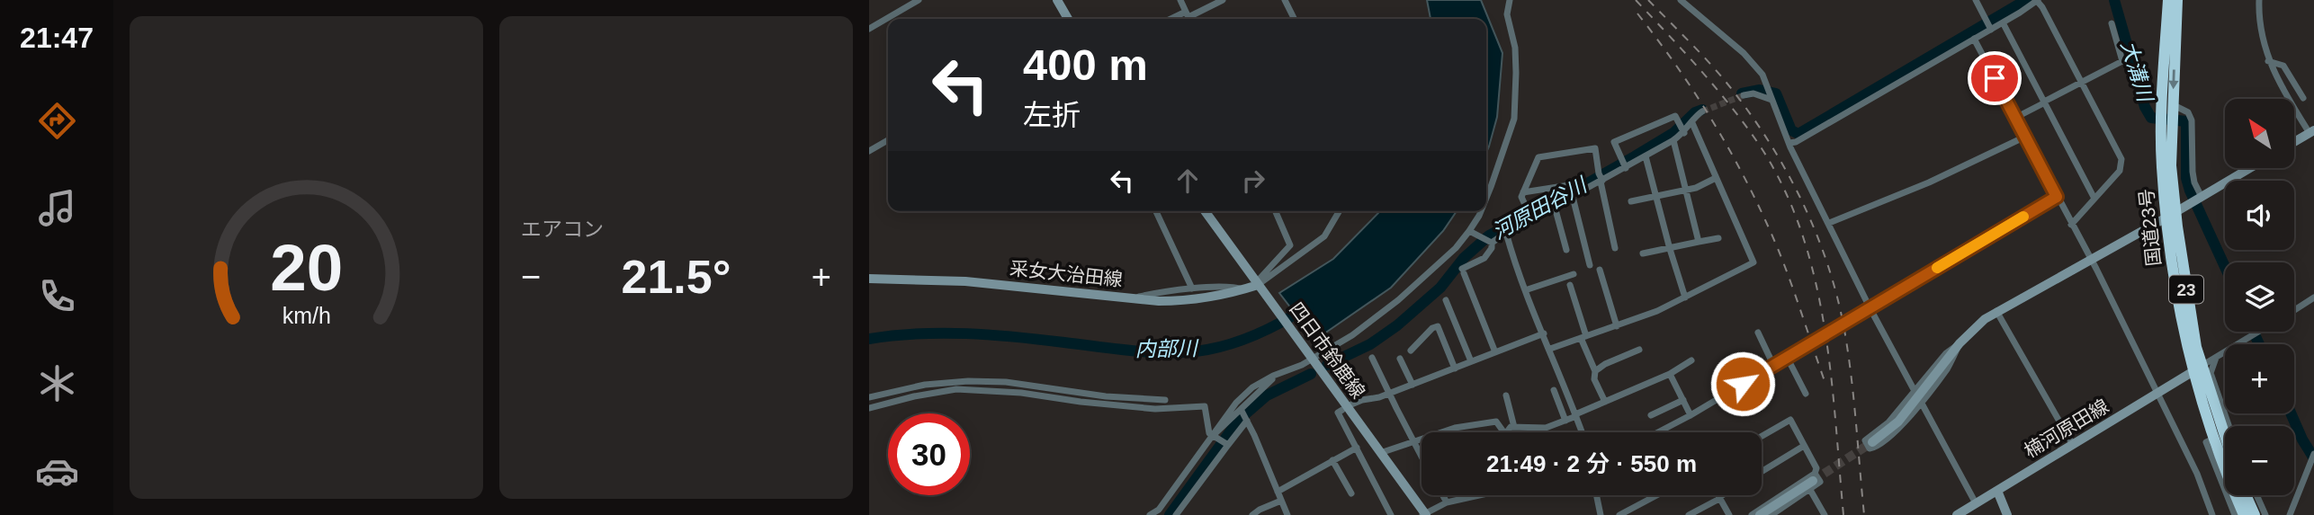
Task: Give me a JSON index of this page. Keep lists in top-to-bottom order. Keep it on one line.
{"streets":{"highway":["国道23号","23"],"main road":["采女大治田線","四日市鈴鹿線","楠河原田線"]},"crossings":[["国道23号","楠河原田線"],["采女大治田線","四日市鈴鹿線"]],"water":["大溝川","河原田谷川","内部川"],"north":"top left","page":{"tabs":"21:47","tile":"エアコン","turn":["400 m","左折"],"map_buttons":["+","−"],"heat":["−","21.5°","+"],"limit":"30","trip":"21:49 · 2 分 · 550 m","gauge":["20","km/h"]}}
